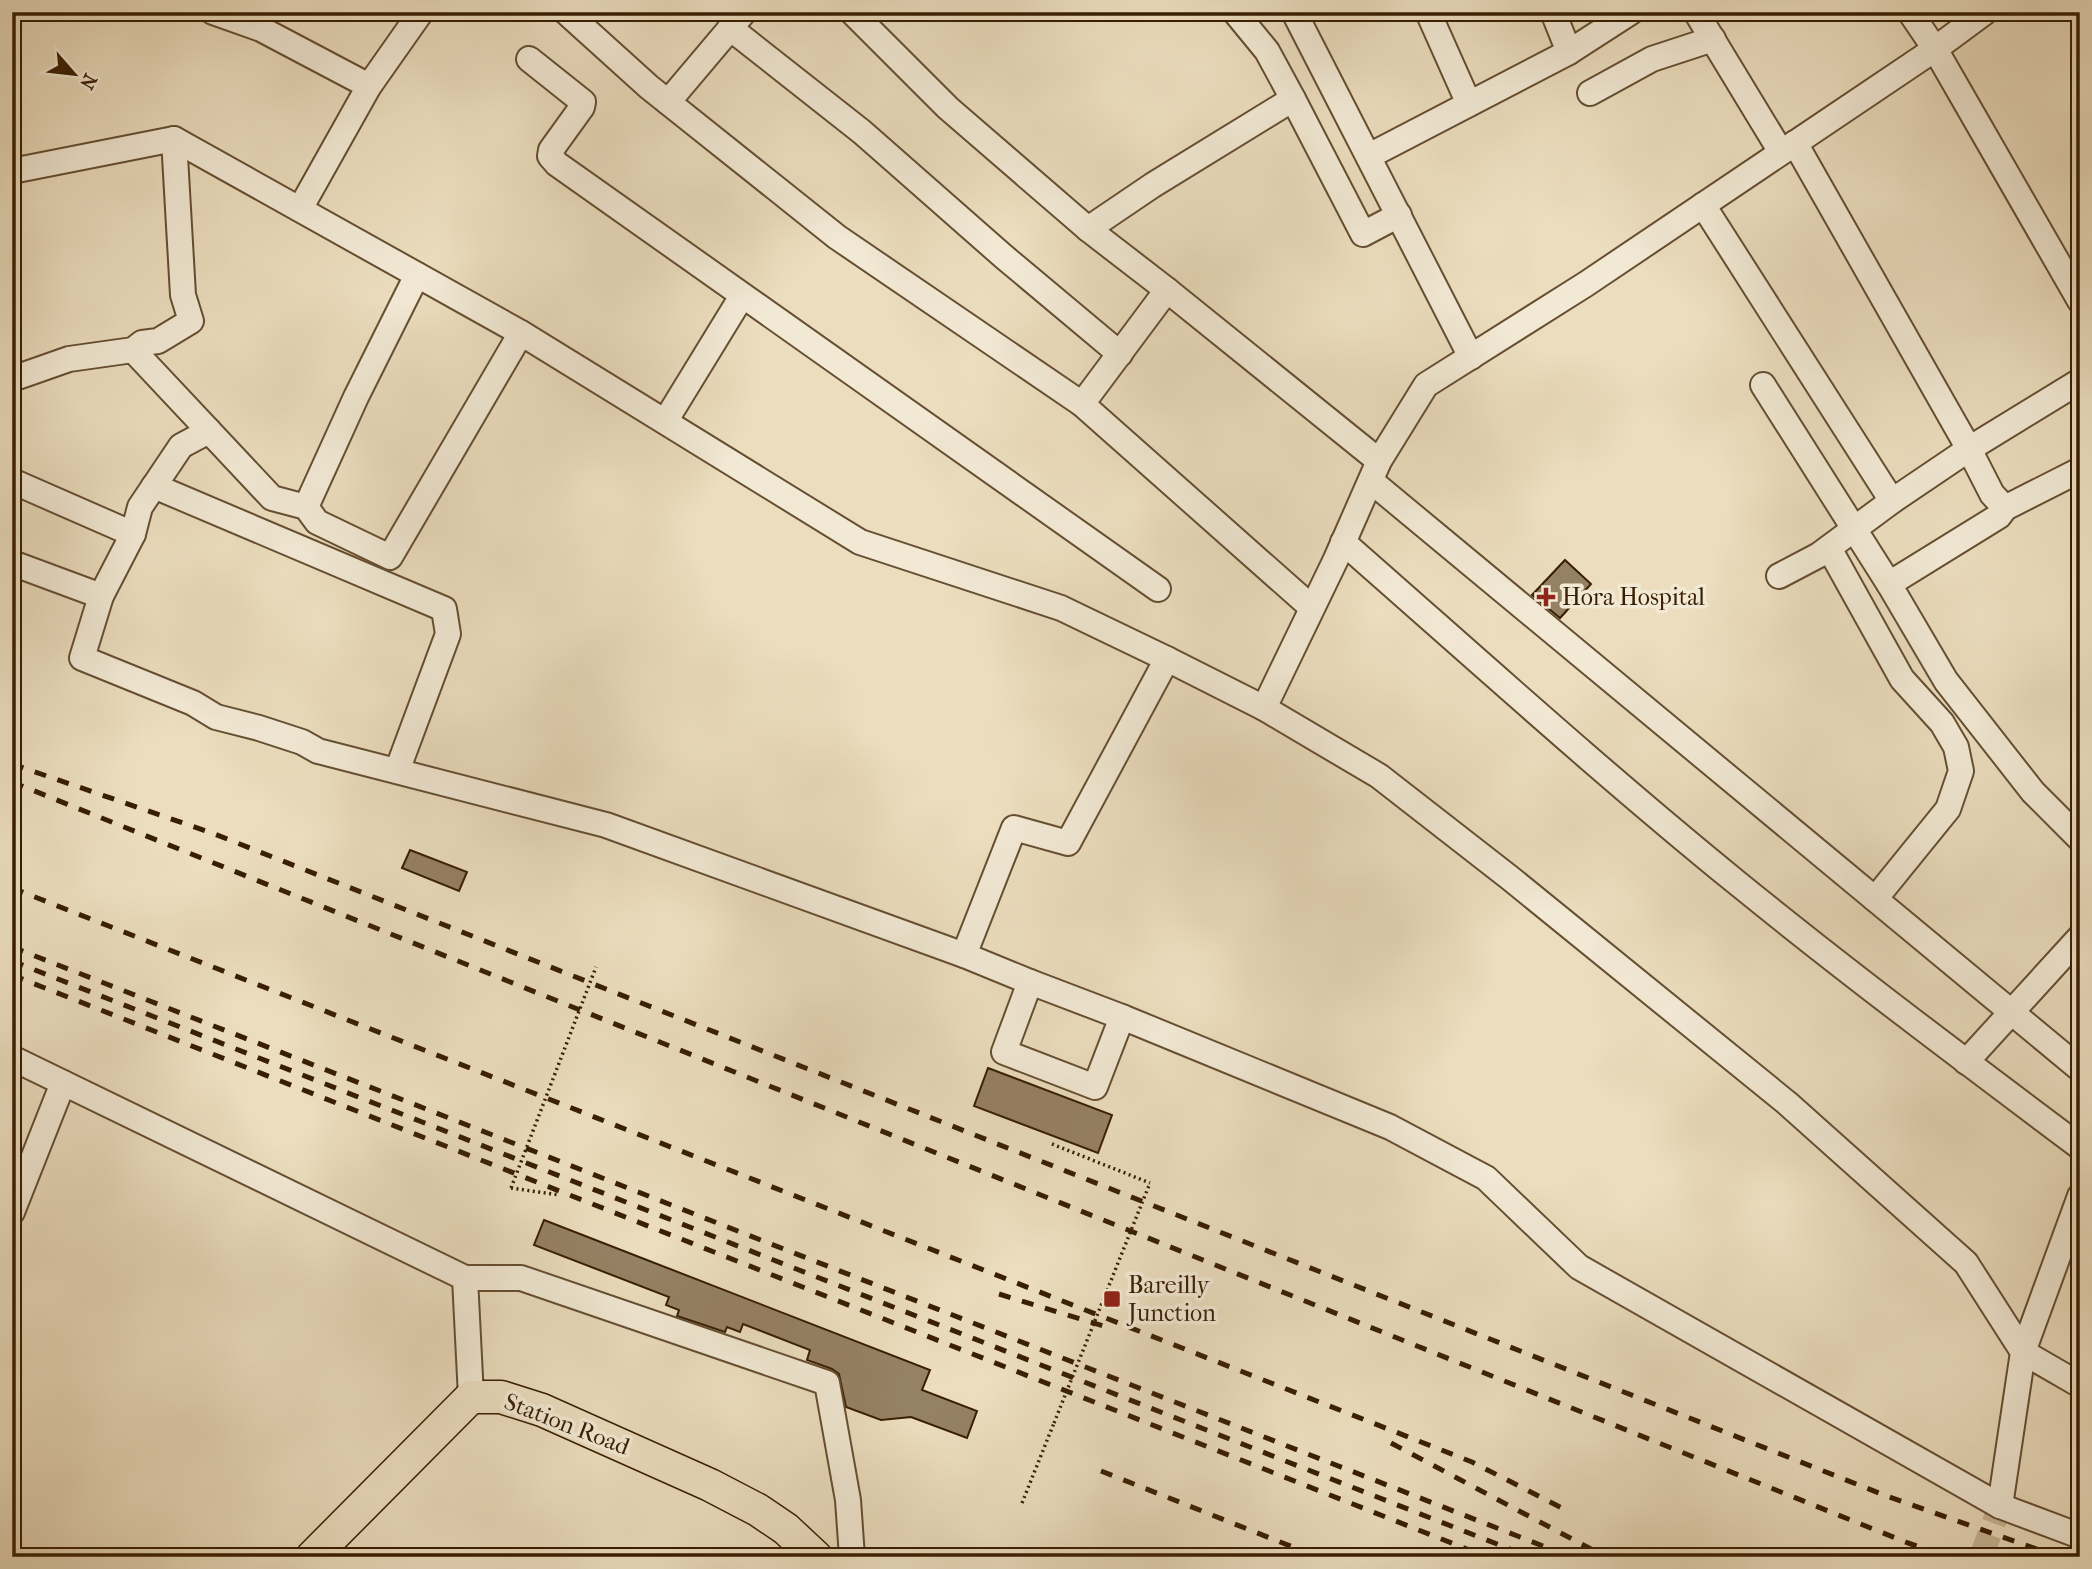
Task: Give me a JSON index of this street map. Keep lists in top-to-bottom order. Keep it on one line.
{"streets":{"main road":["Station Road"]},"places":{"health":["Hora Hospital"],"transit":["Bareilly Junction"]},"north":"bottom right"}
